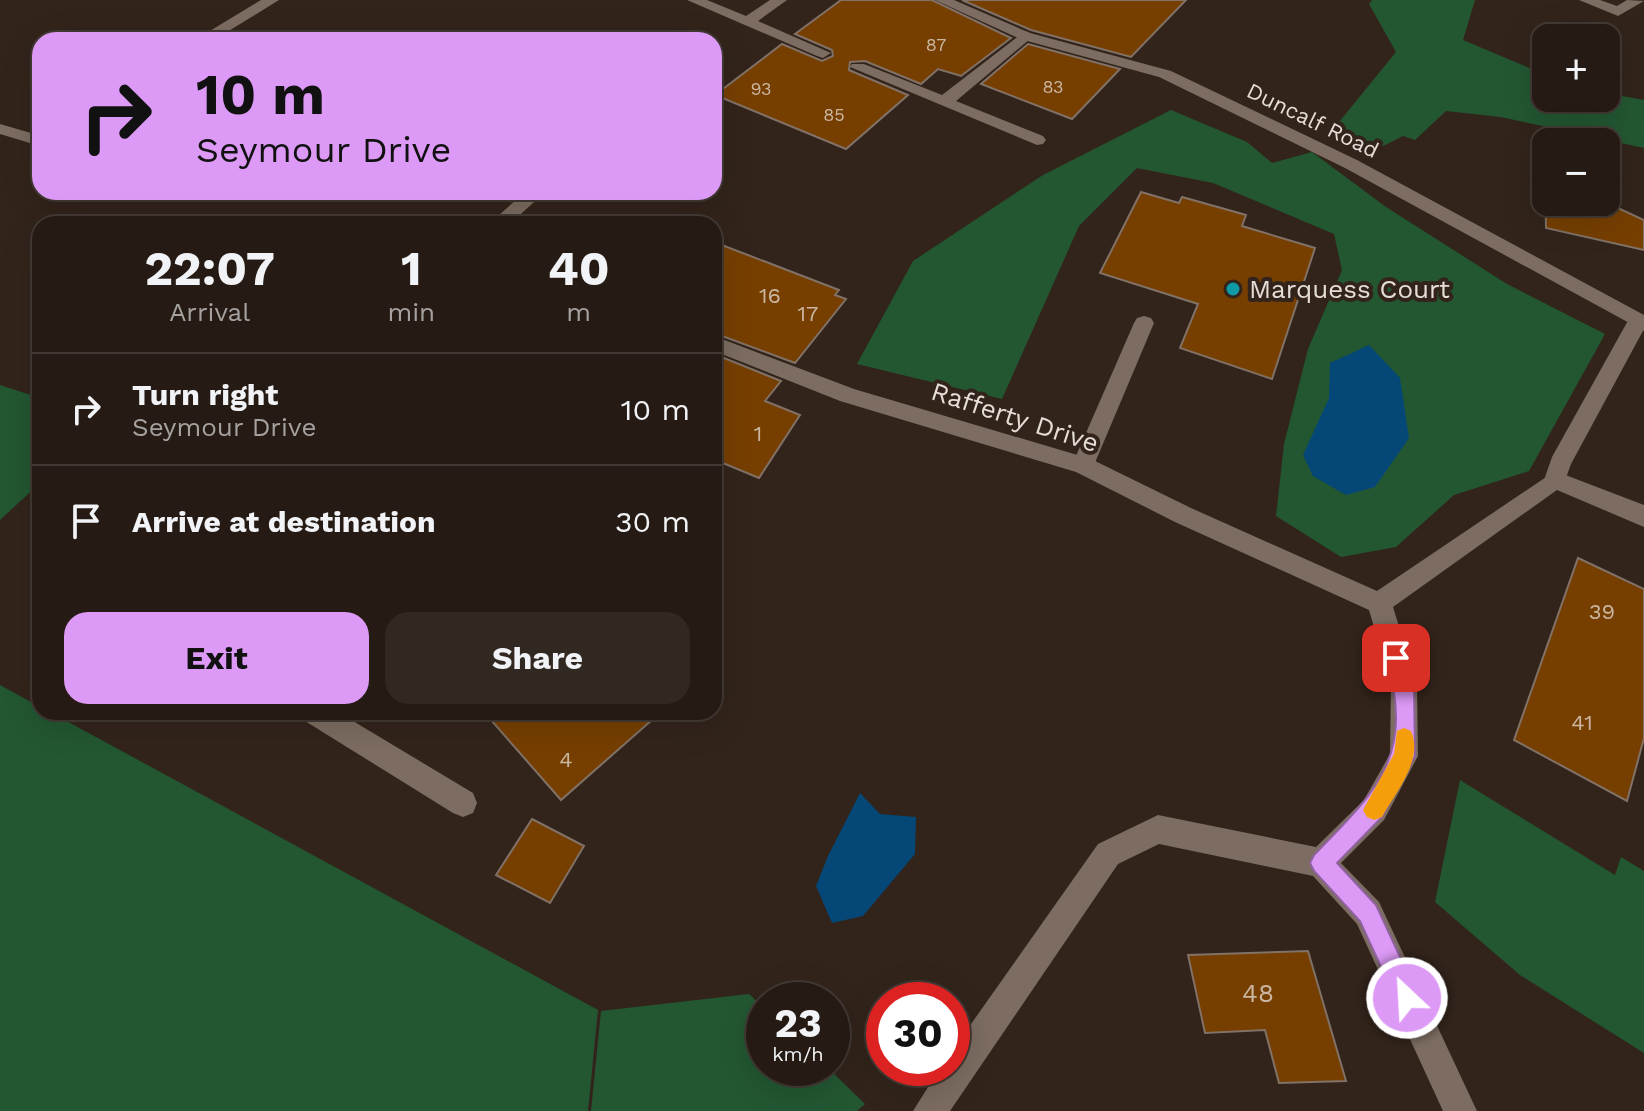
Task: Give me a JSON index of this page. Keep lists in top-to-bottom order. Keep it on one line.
{"streets":{"street":["Duncalf Road","Rafferty Drive"]},"places":["Marquess Court"],"house_numbers":["87","83","93","85","16","17","1","39","41","4","48"],"page":{"map_buttons":["+","−"],"turn":["10 m","Seymour Drive"],"eta":["22:07","Arrival","1","min","40","m"],"list":[{"name":"Turn right","note":"Seymour Drive","value":"10 m"},{"name":"Arrive at destination","value":"30 m"}],"buttons":["Exit","Share"],"speed":"23 km/h","limit":"30"}}
